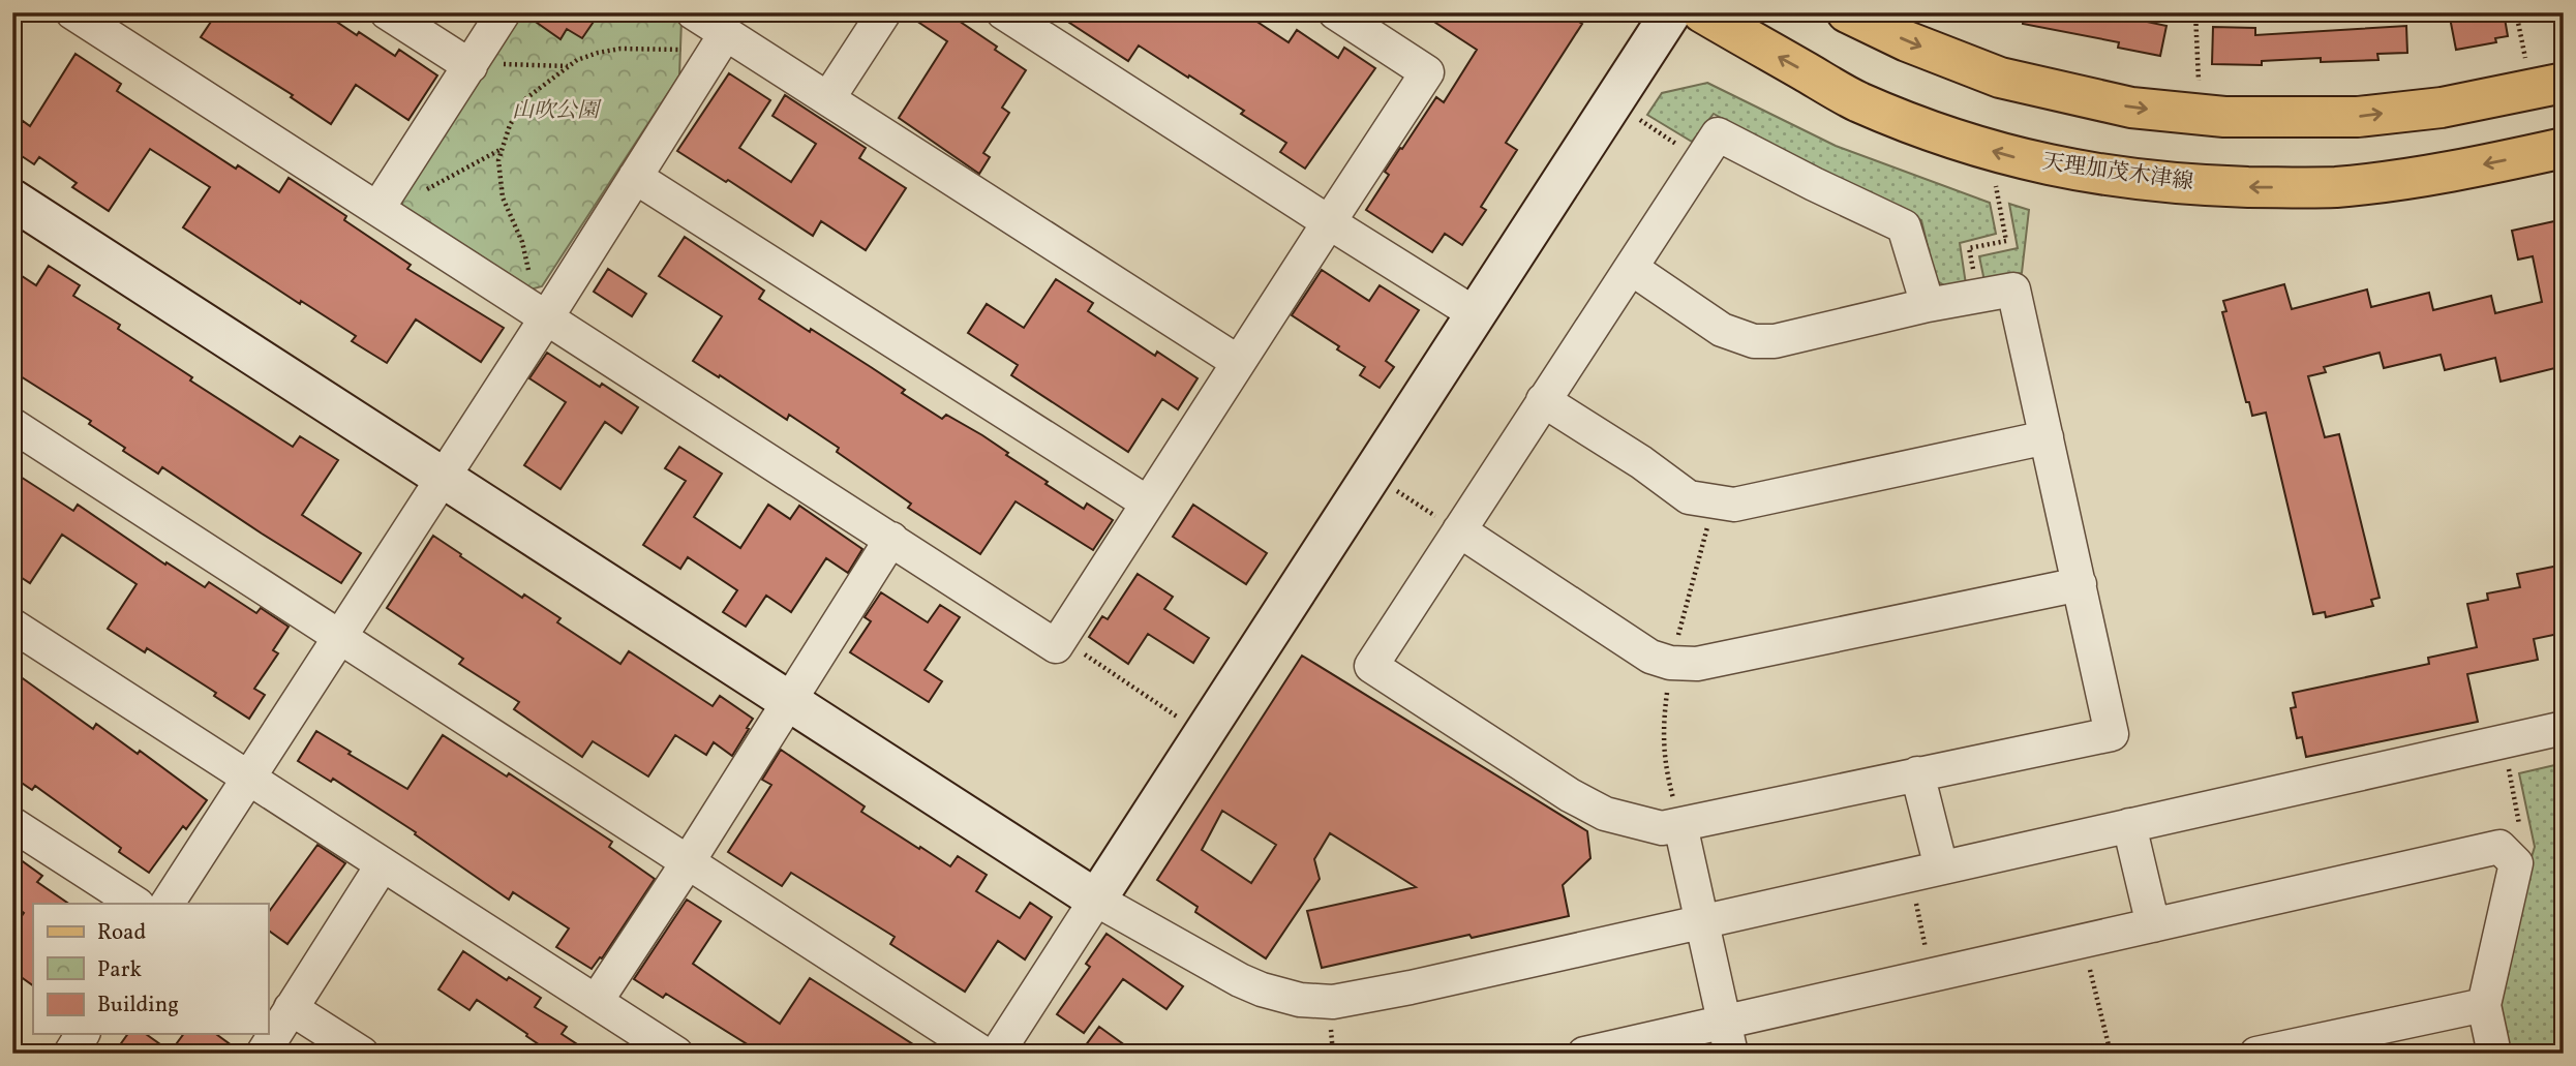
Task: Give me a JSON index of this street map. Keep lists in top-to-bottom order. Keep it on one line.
{"streets":{"main road":["天理加茂木津線"]},"parks":["山吹公園"],"legend":["Road","Park","Building"]}
